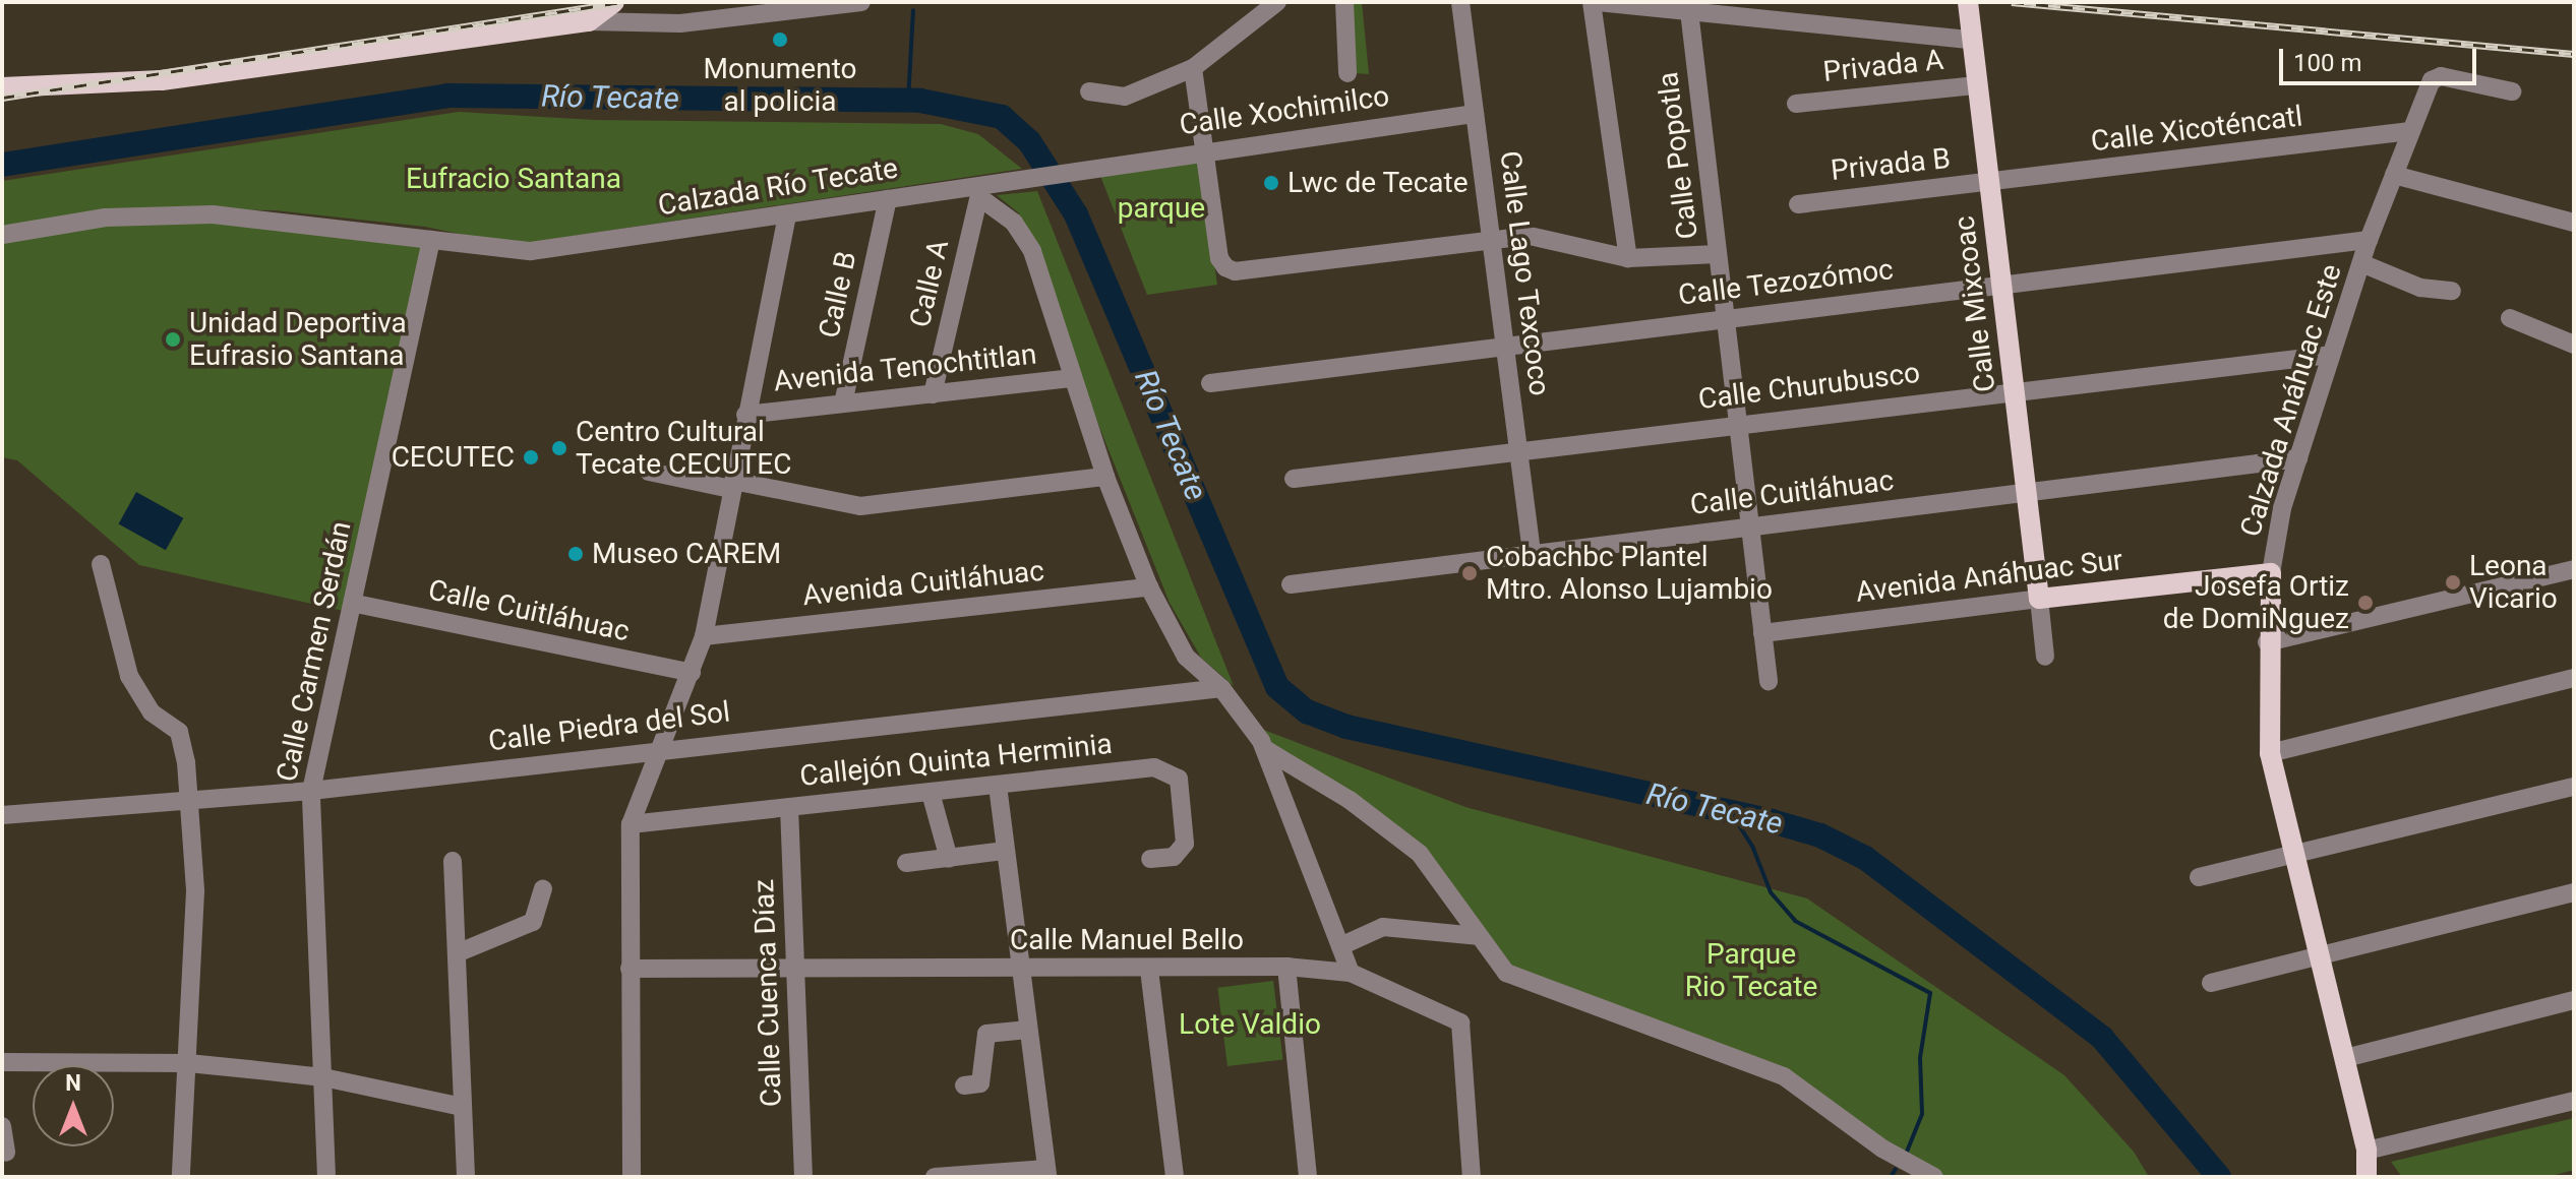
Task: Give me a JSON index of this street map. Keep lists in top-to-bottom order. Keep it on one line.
{"streets":{"main road":["Calle Mixcoac","Calzada Anáhuac Este","Avenida Anáhuac Sur"],"street":["Privada A","Calle Xochimilco","Calle Xicoténcatl","Calle Popotla","Privada B","Calzada Río Tecate","Calle Lago Texcoco","Calle Tezozómoc","Calle A","Calle B","Avenida Tenochtitlan","Calle Churubusco","Calle Cuitláhuac","Avenida Cuitláhuac","Calle Carmen Serdán","Calle Piedra del Sol","Callejón Quinta Herminia","Calle Manuel Bello","Calle Cuenca Díaz"]},"crossings":[["Privada A","Calle Mixcoac"],["Calle Xochimilco","Calzada Río Tecate"],["Calle Xochimilco","Calle Lago Texcoco"],["Calle Xicoténcatl","Privada B"],["Calle Xicoténcatl","Calle Mixcoac"],["Calle Xicoténcatl","Calzada Anáhuac Este"],["Calle Popotla","Calle Tezozómoc"],["Calle Popotla","Calle Churubusco"],["Calle Popotla","Calle Cuitláhuac"],["Calle Popotla","Avenida Anáhuac Sur"],["Privada B","Calle Mixcoac"],["Calzada Río Tecate","Calle A"],["Calzada Río Tecate","Calle B"],["Calzada Río Tecate","Calle Carmen Serdán"],["Calle Lago Texcoco","Calle Tezozómoc"],["Calle Lago Texcoco","Calle Churubusco"],["Calle Lago Texcoco","Calle Cuitláhuac"],["Calle Tezozómoc","Calle Mixcoac"],["Calle Tezozómoc","Calzada Anáhuac Este"],["Calle A","Avenida Tenochtitlan"],["Calle B","Avenida Tenochtitlan"],["Calle Mixcoac","Calle Churubusco"],["Calle Mixcoac","Calle Cuitláhuac"],["Calle Mixcoac","Avenida Anáhuac Sur"],["Calle Churubusco","Calzada Anáhuac Este"],["Calzada Anáhuac Este","Calle Cuitláhuac"],["Calzada Anáhuac Este","Avenida Anáhuac Sur"],["Calle Cuitláhuac","Calle Carmen Serdán"],["Calle Carmen Serdán","Calle Piedra del Sol"],["Callejón Quinta Herminia","Calle Cuenca Díaz"],["Calle Manuel Bello","Calle Cuenca Díaz"]],"water":["Río Tecate"],"parks":["Eufracio Santana","parque","Parque Rio Tecate","Lote Valdio"],"places":["Monumento al policia","Lwc de Tecate","Unidad Deportiva Eufrasio Santana","Centro Cultural Tecate CECUTEC","CECUTEC","Museo CAREM","Cobachbc Plantel Mtro. Alonso Lujambio","Leona Vicario","Josefa Ortiz de DomiNguez"],"scale_bar":"100 m","north":"top"}
